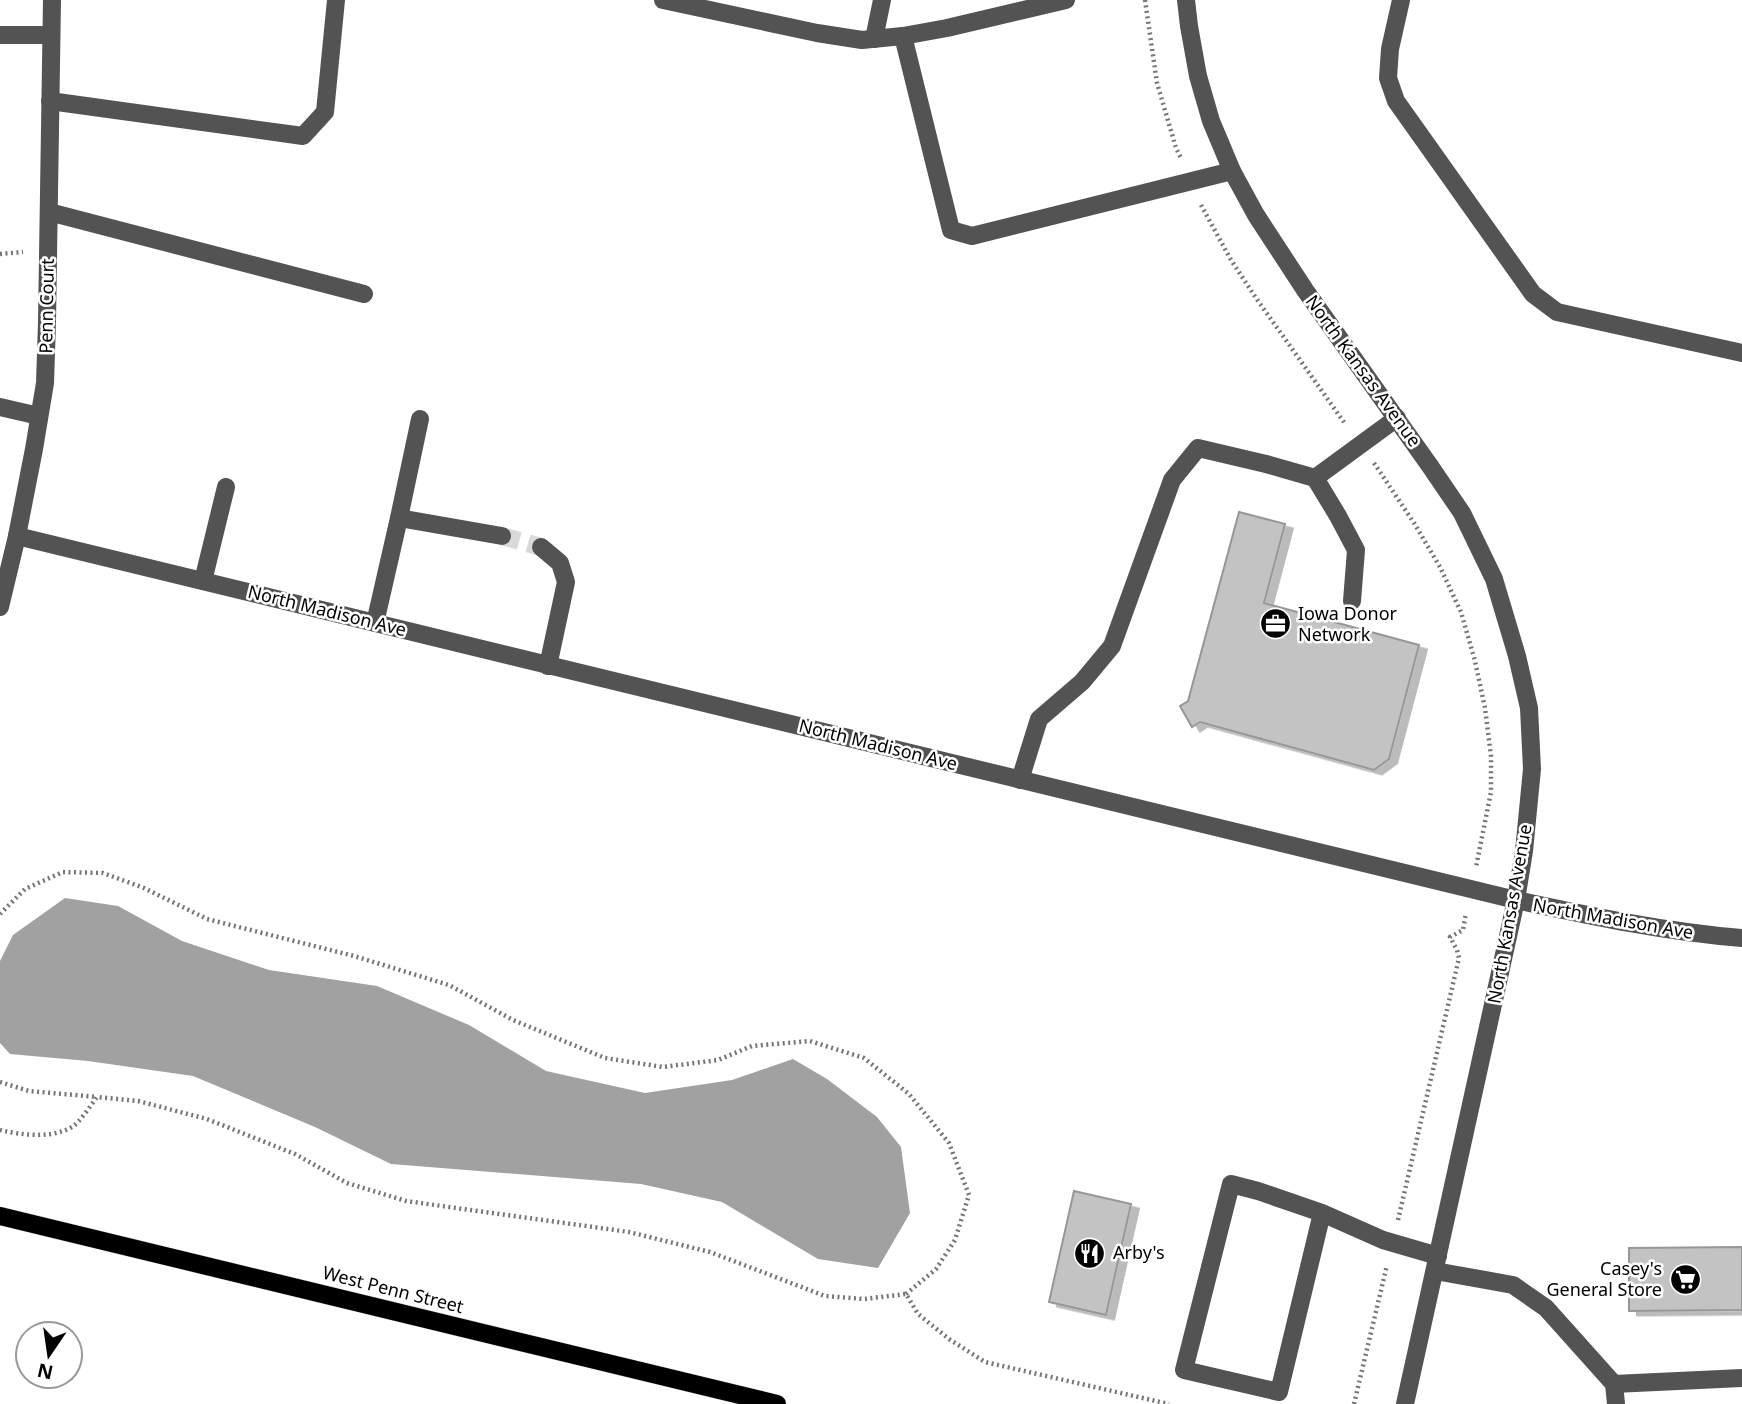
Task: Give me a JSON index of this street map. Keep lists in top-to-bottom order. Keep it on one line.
{"streets":{"main road":["West Penn Street"],"street":["Penn Court","North Kansas Avenue","North Madison Ave"]},"crossings":[["Penn Court","North Madison Ave"],["North Kansas Avenue","North Madison Ave"]],"places":{"office":["Iowa Donor Network"],"restaurant":["Arby's"],"supermarket":["Casey's General Store"]},"north":"bottom"}
